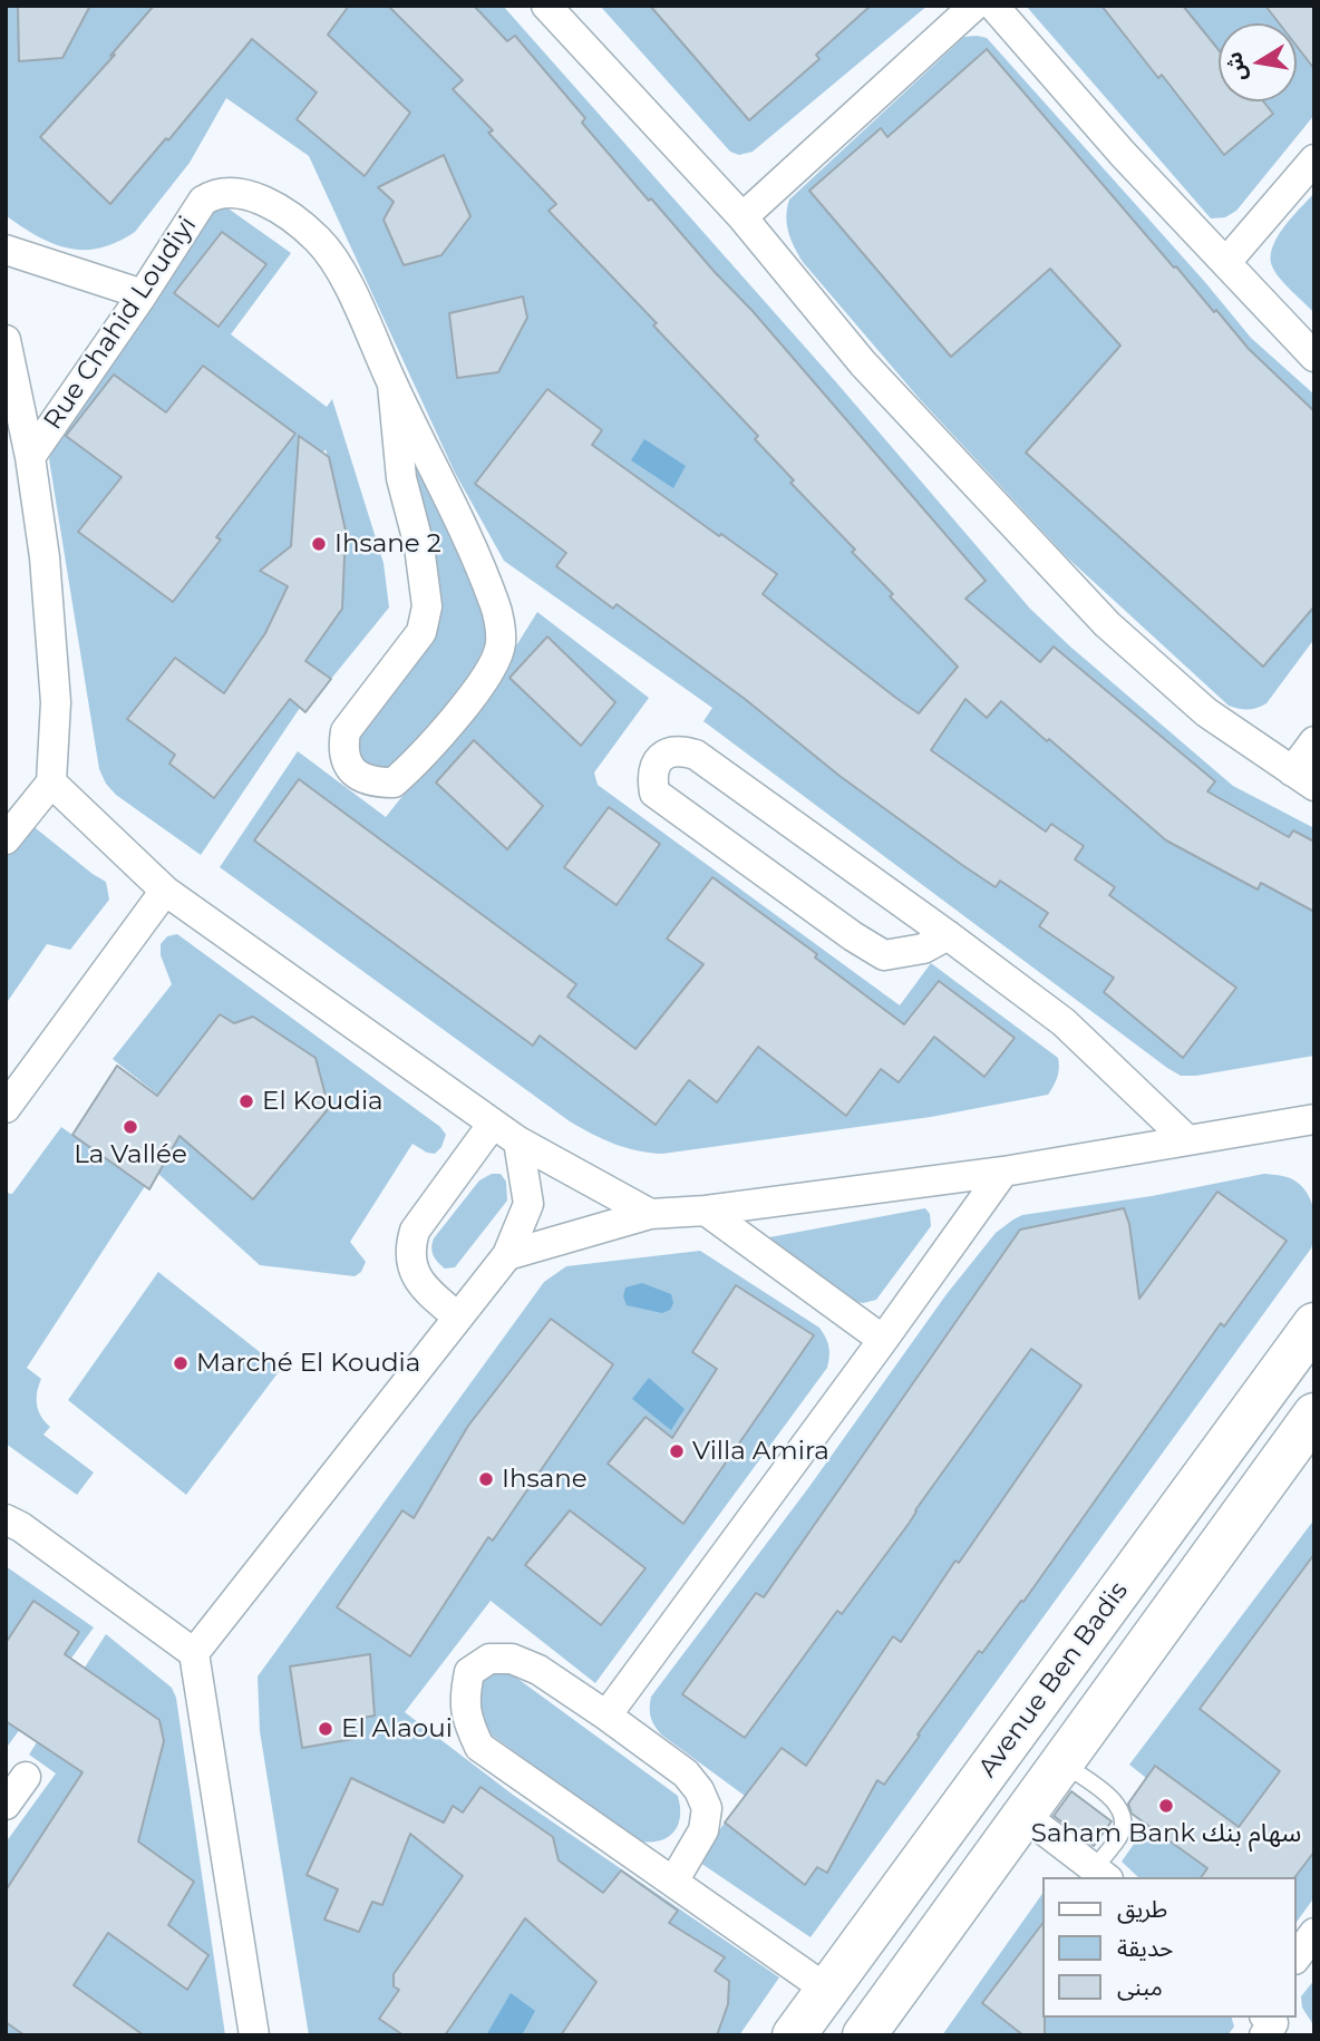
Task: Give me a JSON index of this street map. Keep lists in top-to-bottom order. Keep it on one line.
{"streets":{"main road":["Avenue Ben Badis"],"street":["Rue Chahid Loudiyi"]},"places":["Ihsane 2","El Koudia","La Vallée","Marché El Koudia","Villa Amira","Ihsane","El Alaoui","Saham Bank سهام بنك"],"legend":["طريق","حديقة","مبنى"],"north":"left"}
